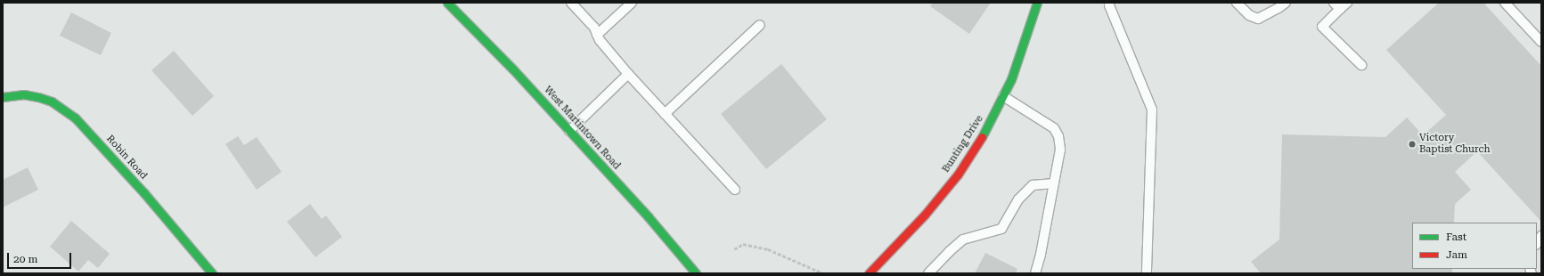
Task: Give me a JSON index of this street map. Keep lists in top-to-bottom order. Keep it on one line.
{"streets":{"street":["West Martintown Road","Bunting Drive","Robin Road"]},"places":["Victory Baptist Church"],"legend":["Fast","Jam"],"scale_bar":"20 m"}
